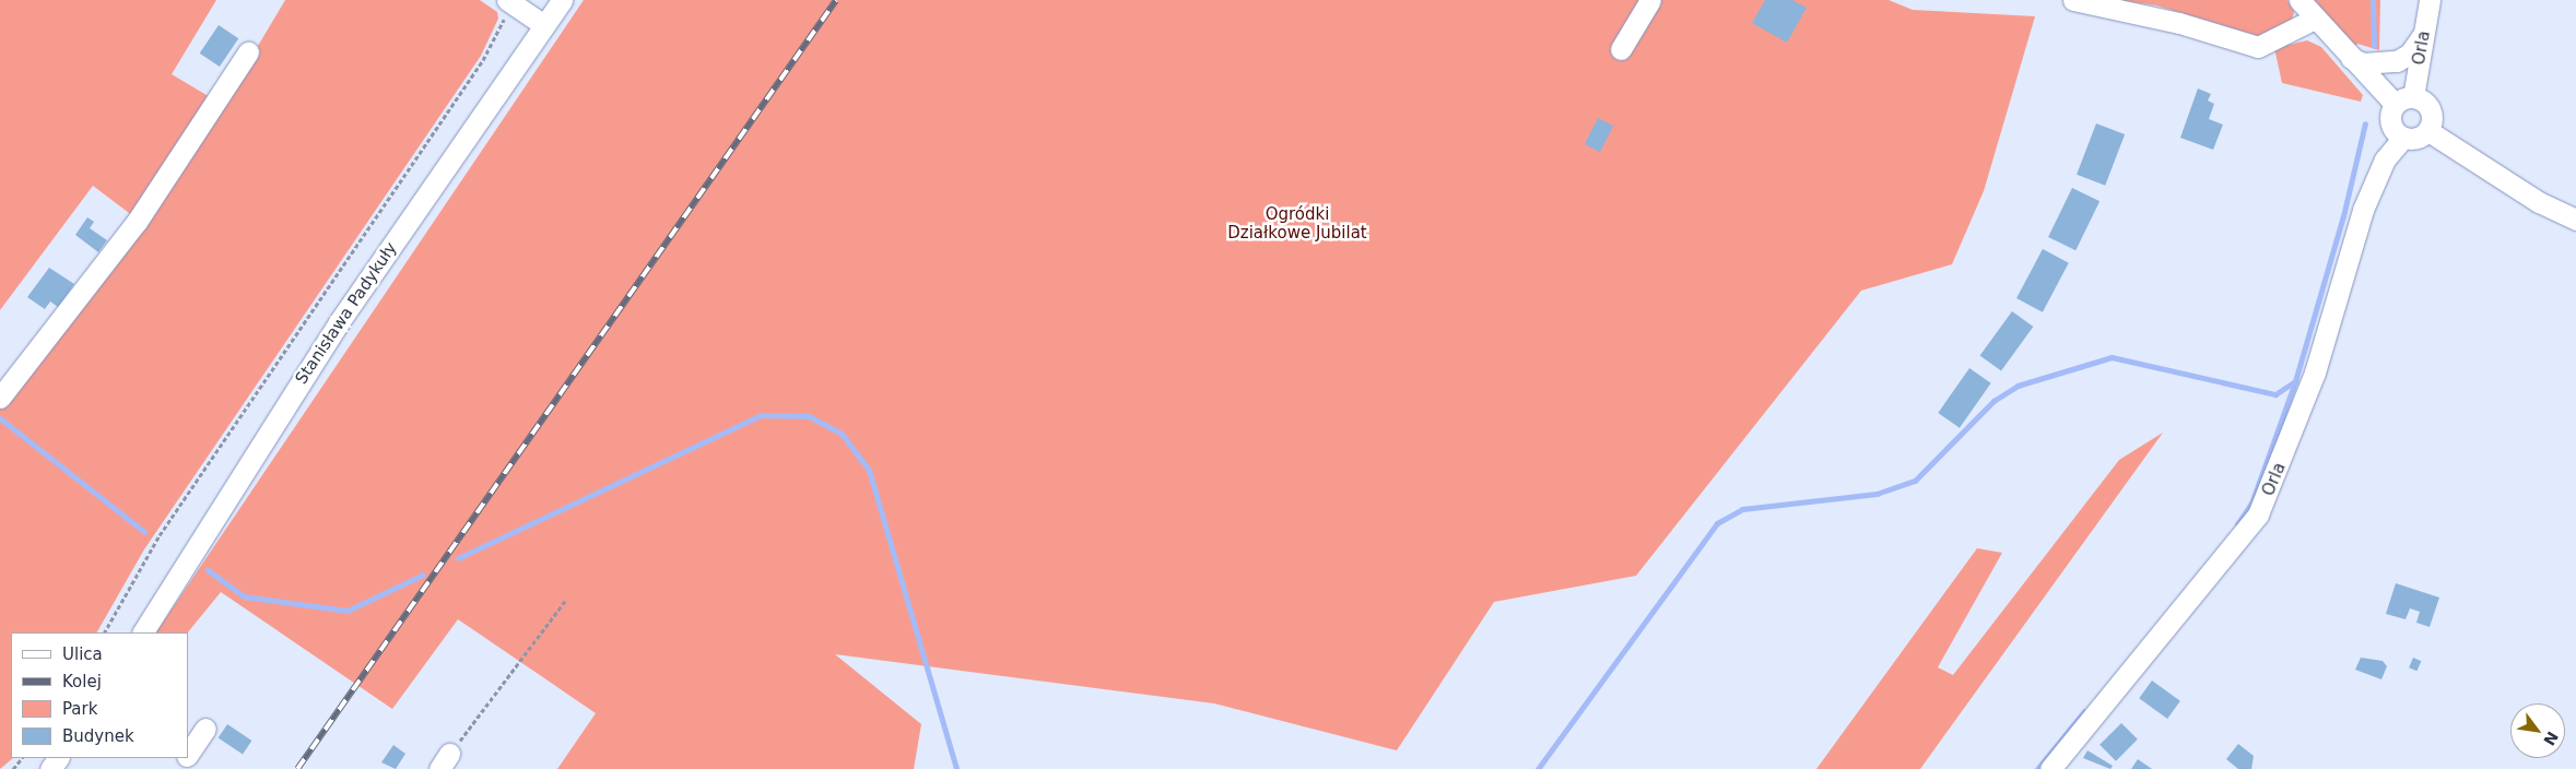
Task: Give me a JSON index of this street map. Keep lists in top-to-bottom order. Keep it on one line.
{"streets":{"street":["Orla","Stanisława Padykuły"]},"parks":["Ogródki Działkowe Jubilat"],"legend":["Ulica","Kolej","Park","Budynek"],"north":"bottom right"}
